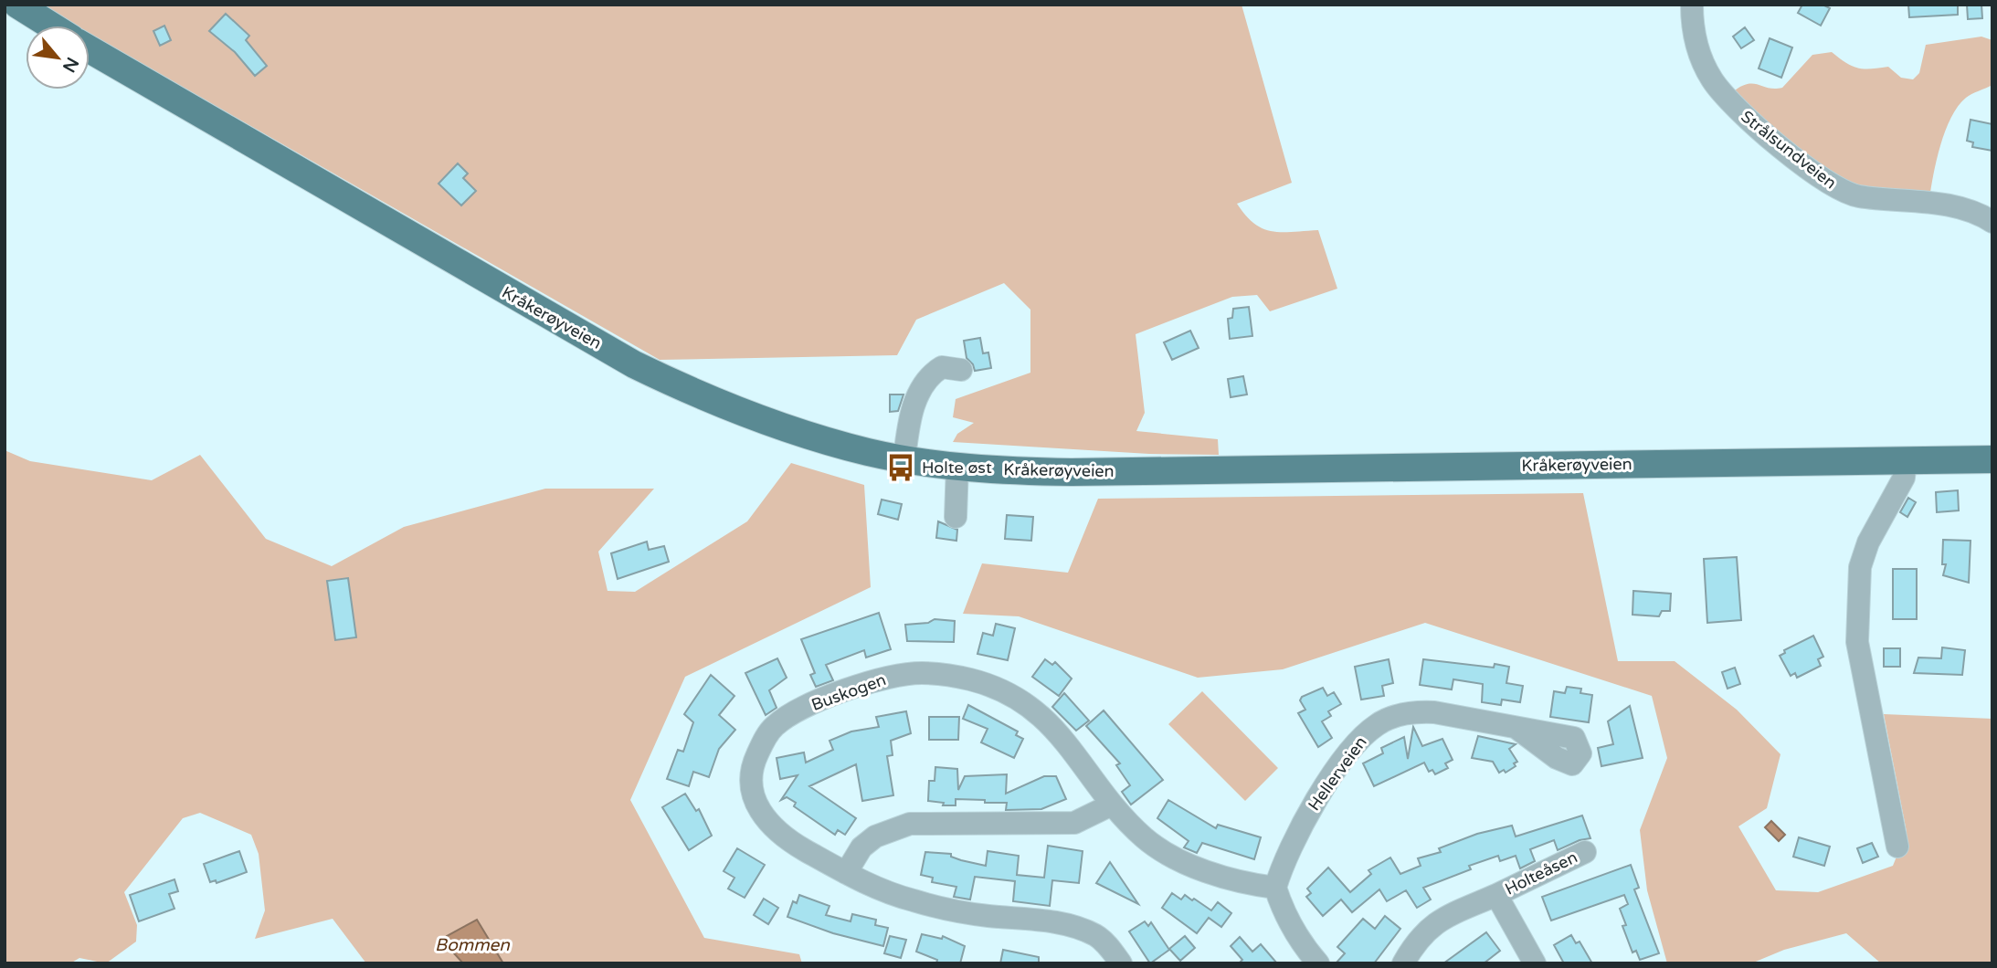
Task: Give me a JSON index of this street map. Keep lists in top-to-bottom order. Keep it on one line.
{"streets":{"main road":["Kråkerøyveien"],"street":["Strålsundveien","Buskogen","Hellerveien","Holteåsen"]},"crossings":[["Buskogen","Hellerveien"]],"water":["Bommen"],"places":{"bus stop":["Holte øst"]},"north":"bottom right"}
